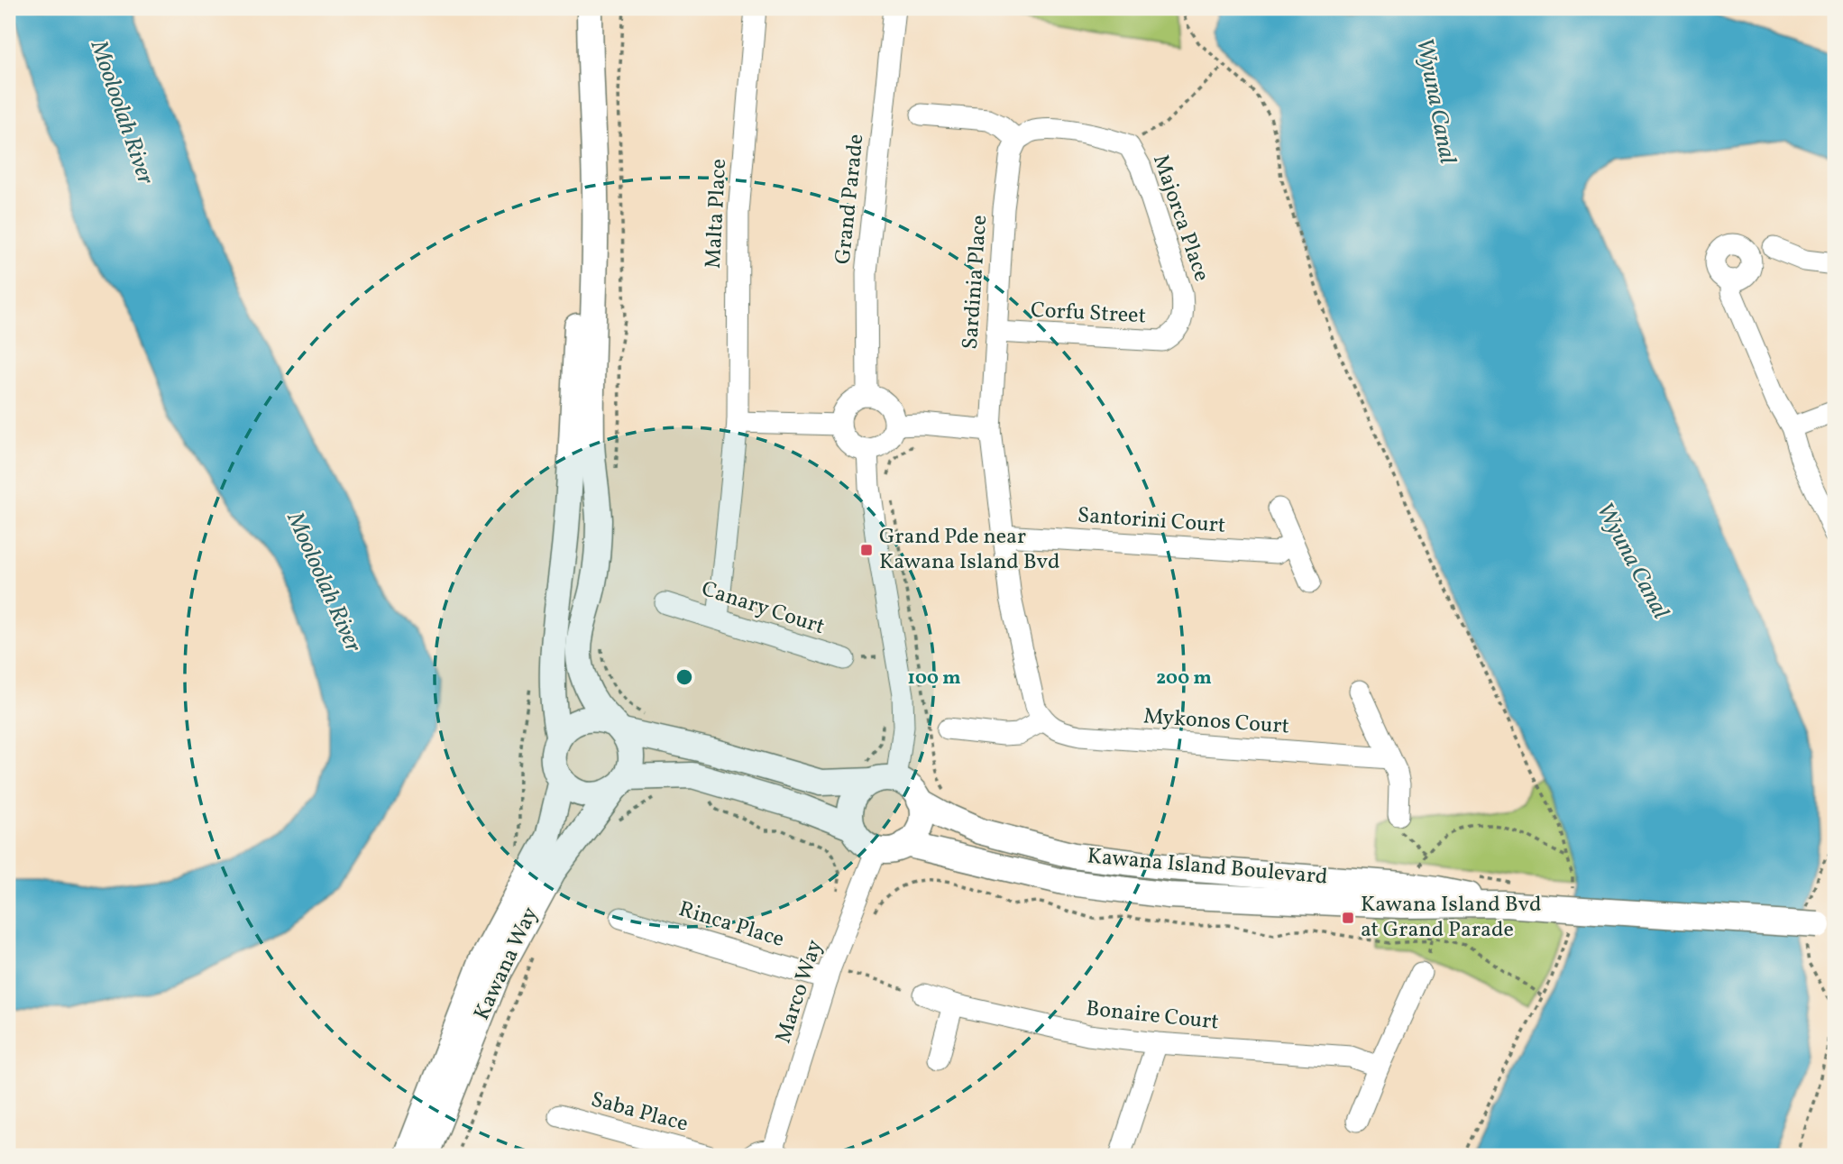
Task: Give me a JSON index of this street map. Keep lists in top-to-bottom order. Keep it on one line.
{"streets":{"main road":["Kawana Island Boulevard","Kawana Way"],"street":["Grand Parade","Malta Place","Majorca Place","Sardinia Place","Corfu Street","Santorini Court","Canary Court","Mykonos Court","Rinca Place","Marco Way","Bonaire Court","Saba Place"]},"crossings":[["Malta Place","Canary Court"],["Majorca Place","Sardinia Place"],["Majorca Place","Corfu Street"],["Sardinia Place","Corfu Street"],["Sardinia Place","Santorini Court"],["Sardinia Place","Mykonos Court"],["Kawana Island Boulevard","Marco Way"],["Rinca Place","Marco Way"]],"water":["Wyuna Canal","Mooloolah River"],"places":{"transit":["Grand Pde near Kawana Island Bvd","Kawana Island Bvd at Grand Parade"]},"rings":["100 m","200 m"]}
